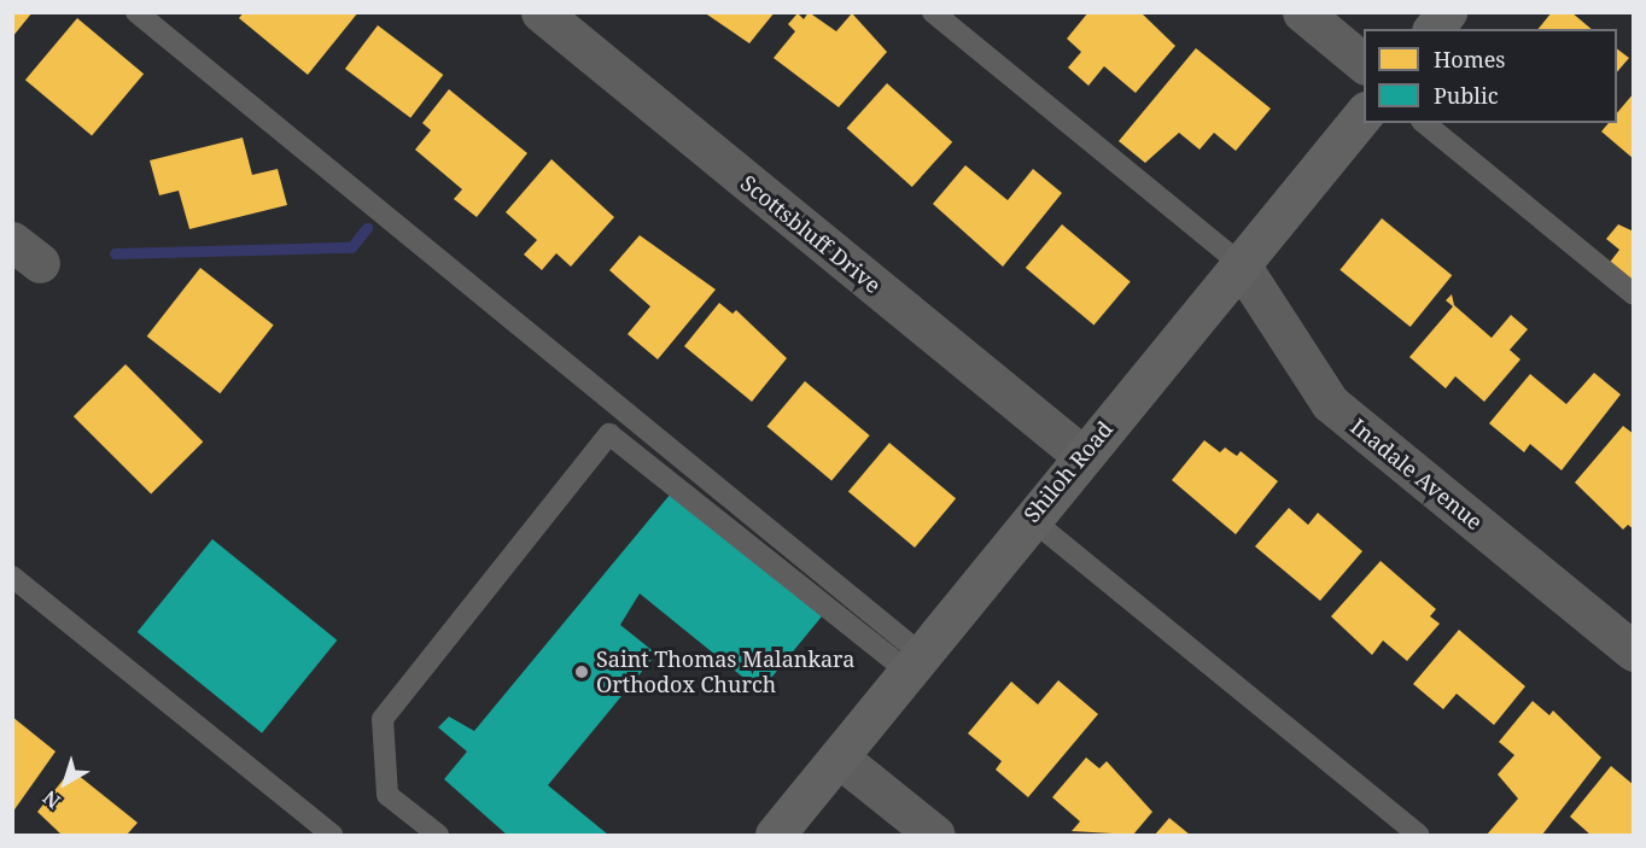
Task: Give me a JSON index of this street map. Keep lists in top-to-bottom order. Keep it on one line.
{"streets":{"street":["Scottsbluff Drive","Shiloh Road","Inadale Avenue"]},"crossings":[["Scottsbluff Drive","Shiloh Road"],["Shiloh Road","Inadale Avenue"]],"places":["Saint Thomas Malankara Orthodox Church"],"legend":["Homes","Public"],"north":"bottom left"}
